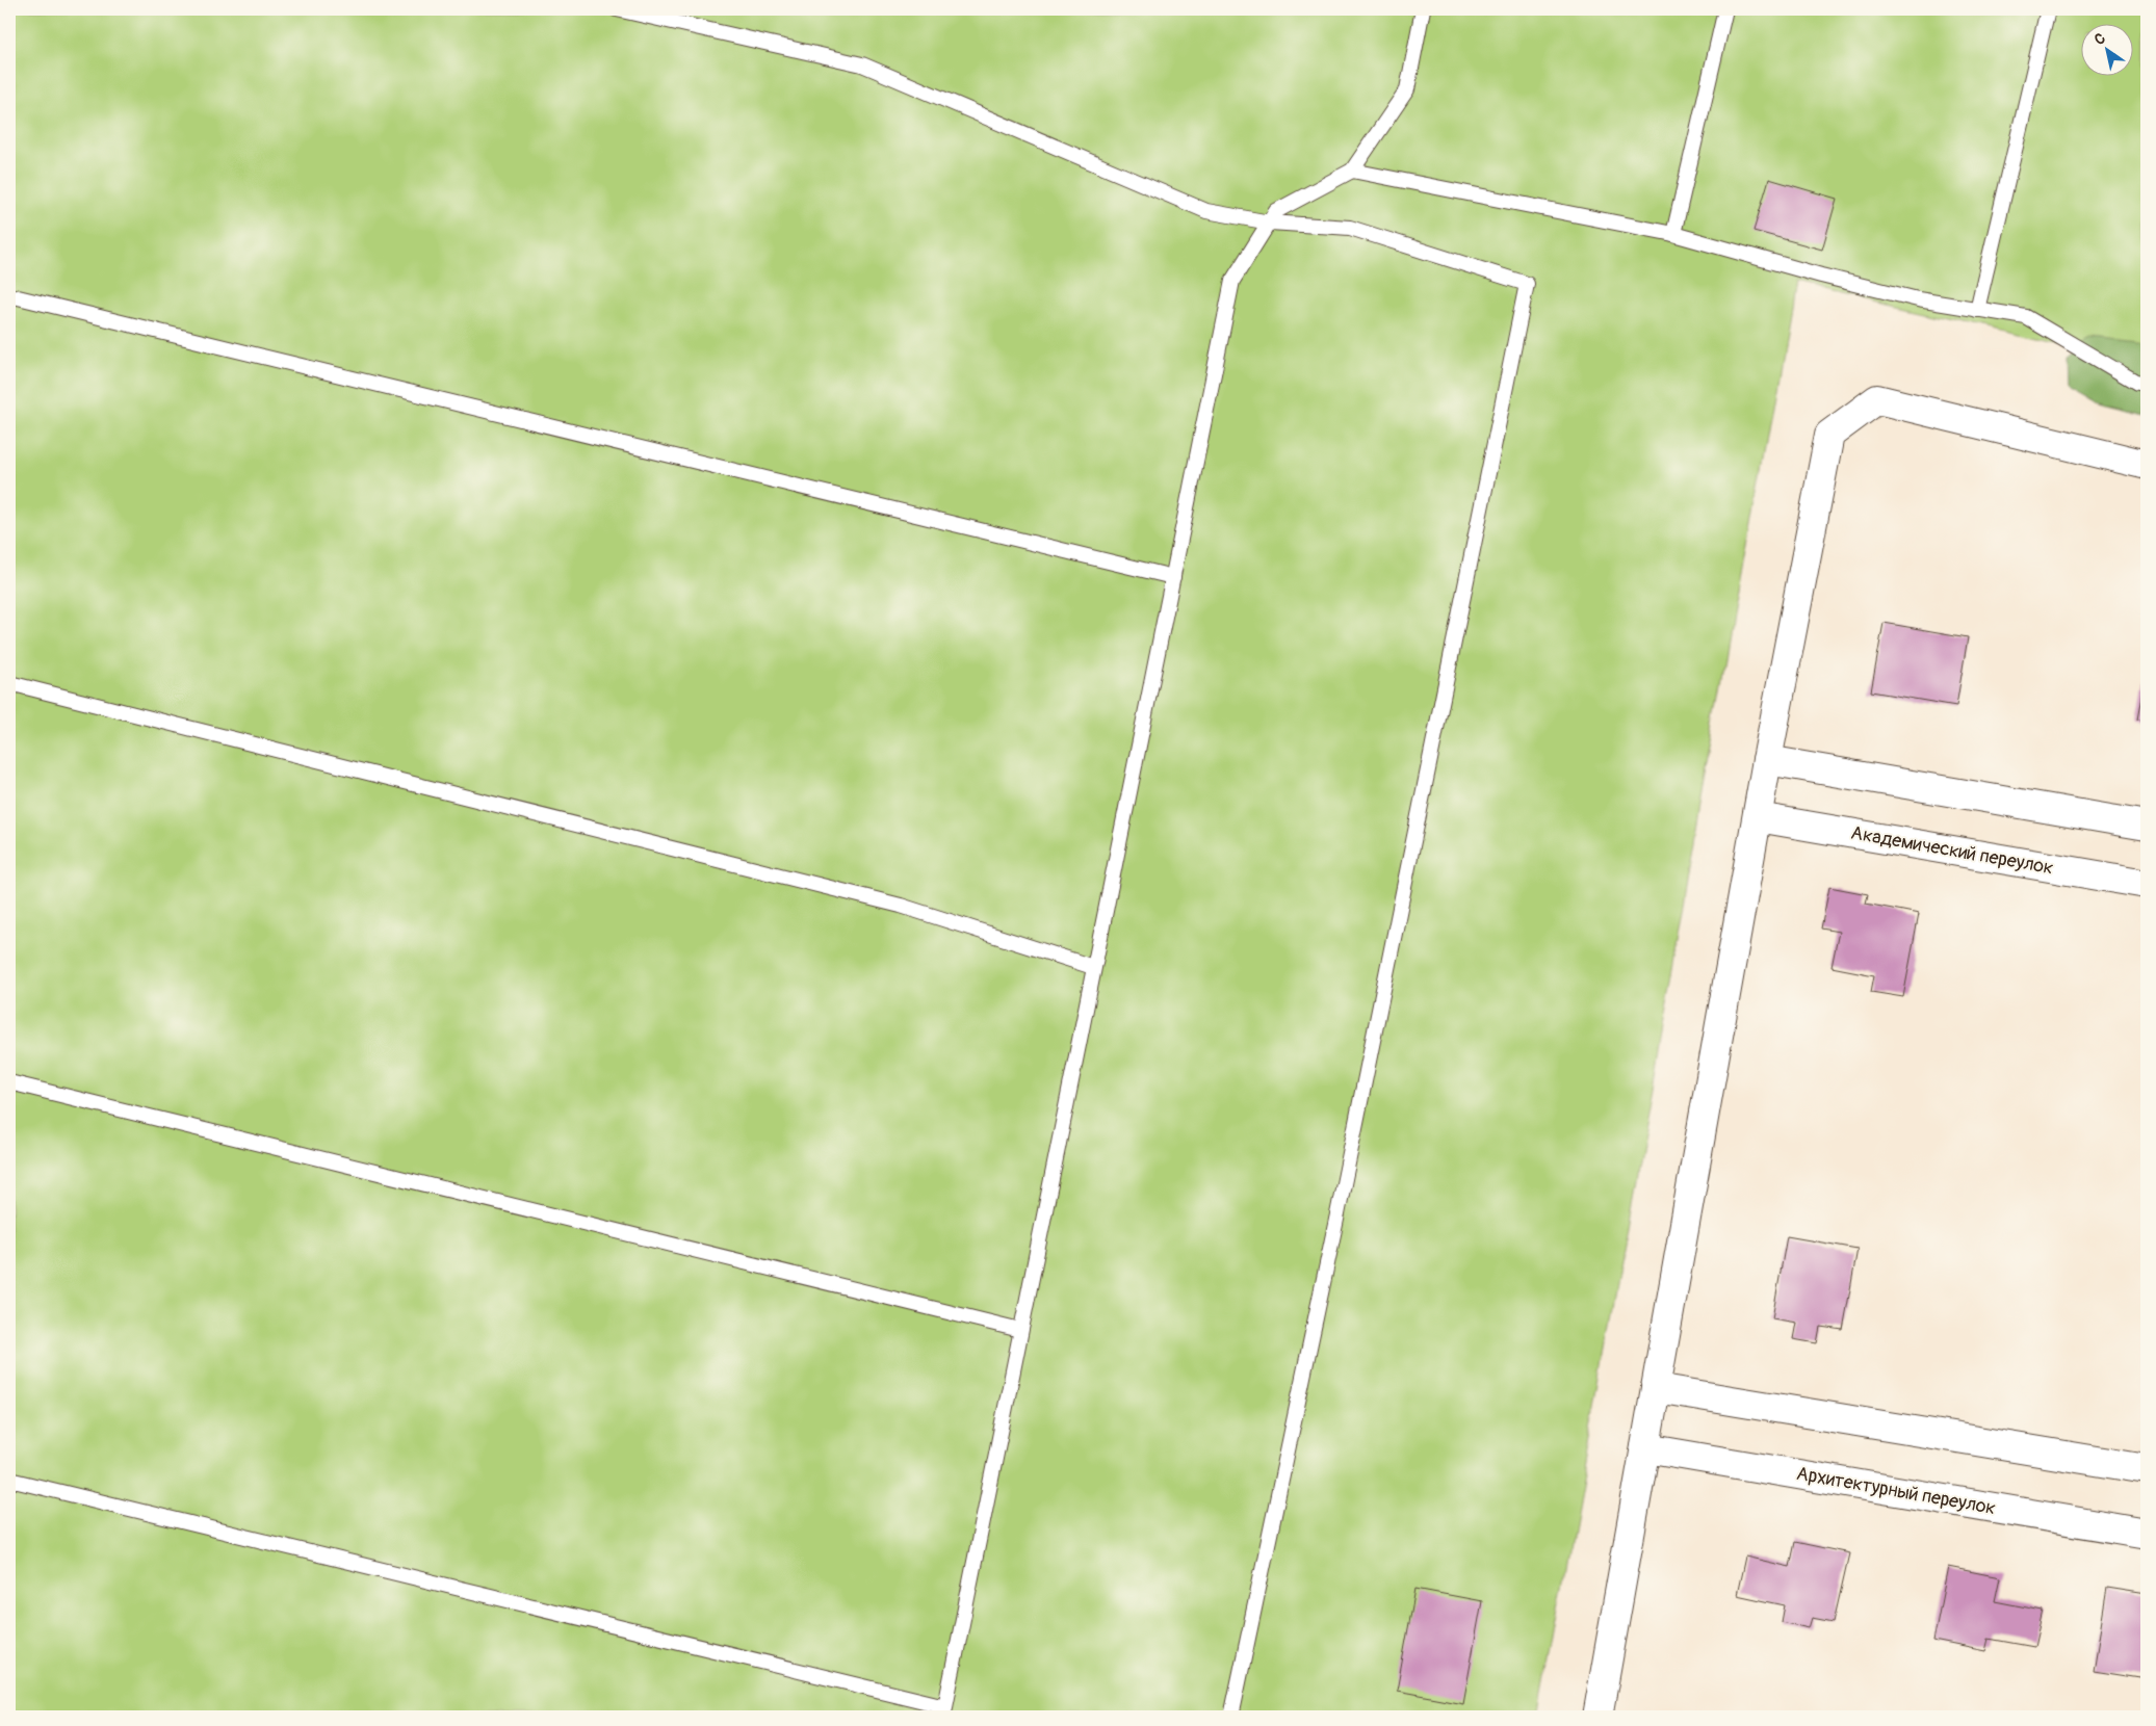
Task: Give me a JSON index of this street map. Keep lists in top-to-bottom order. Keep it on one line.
{"streets":{"street":["Академический переулок","Архитектурный переулок"]},"north":"top left"}
